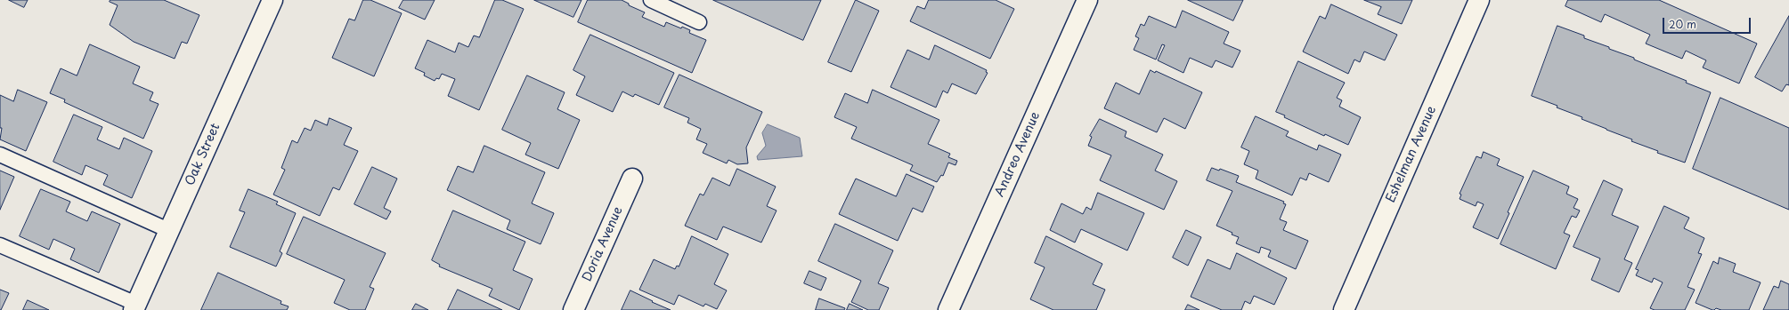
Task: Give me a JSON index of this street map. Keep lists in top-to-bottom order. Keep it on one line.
{"streets":{"street":["Oak Street","Andreo Avenue","Eshelman Avenue","Doria Avenue"]},"scale_bar":"20 m"}
